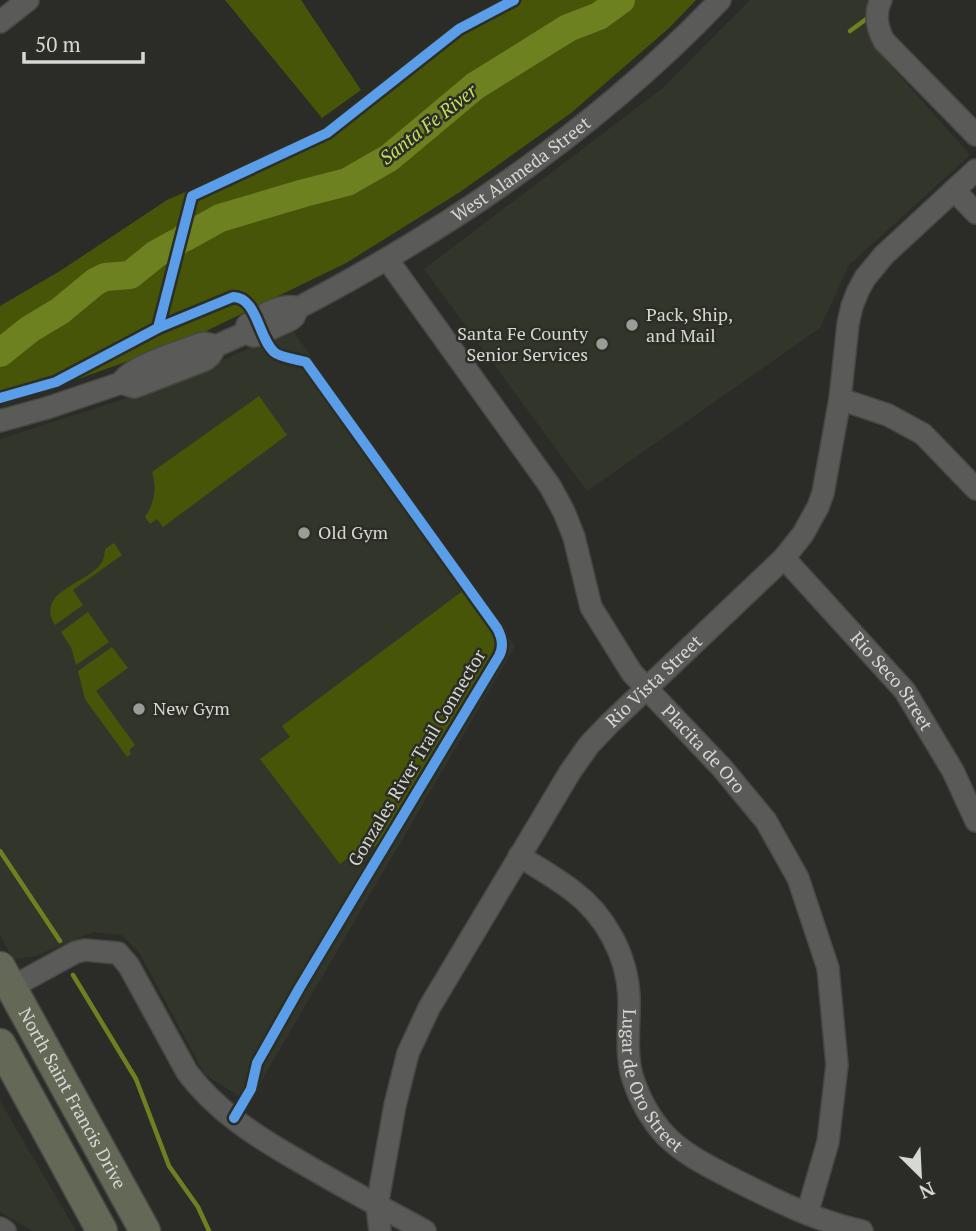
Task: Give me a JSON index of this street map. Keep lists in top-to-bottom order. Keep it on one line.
{"streets":{"highway":["North Saint Francis Drive"],"street":["West Alameda Street","Rio Vista Street","Rio Seco Street","Placita de Oro","Lugar de Oro Street"],"cycle path":["Gonzales River Trail Connector"]},"crossings":[["West Alameda Street","Placita de Oro"],["Rio Vista Street","Rio Seco Street"],["Rio Vista Street","Placita de Oro"],["Rio Vista Street","Lugar de Oro Street"],["Placita de Oro","Lugar de Oro Street"]],"water":["Santa Fe River"],"places":["Pack, Ship, and Mail","Santa Fe County Senior Services","Old Gym","New Gym"],"scale_bar":"50 m","north":"bottom right"}
